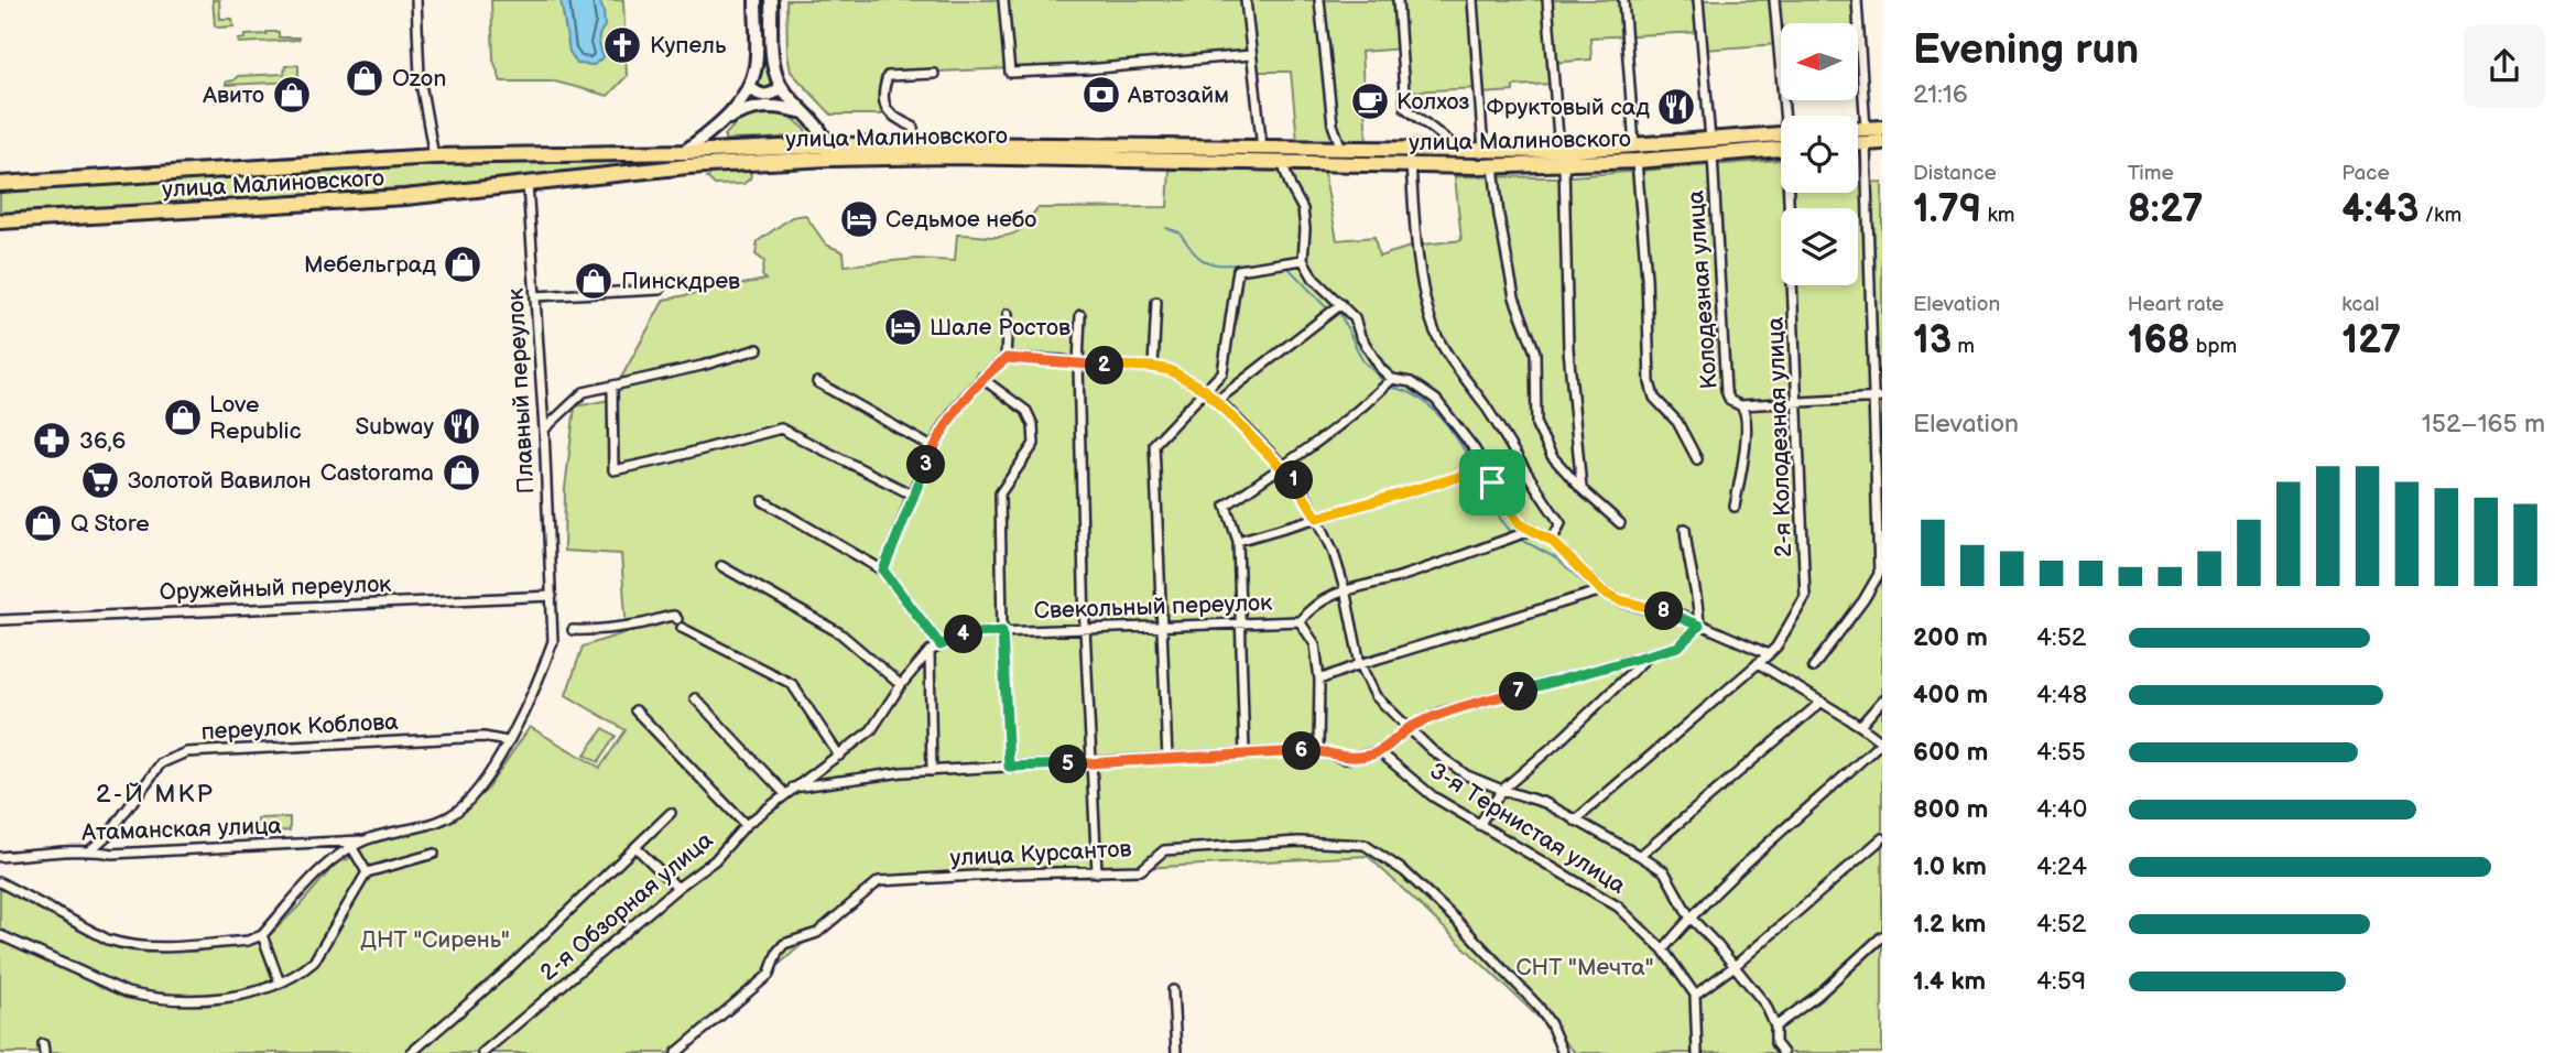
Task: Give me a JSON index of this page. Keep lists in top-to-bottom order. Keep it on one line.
{"streets":{"highway":["улица Малиновского"],"street":["Колодезная улица","Плавный переулок","2-я Колодезная улица","Оружейный переулок","Свекольный переулок","переулок Коблова","3-я Тернистая улица","Атаманская улица","улица Курсантов","2-я Обзорная улица"]},"crossings":[["улица Малиновского","Колодезная улица"],["улица Малиновского","Плавный переулок"],["Плавный переулок","Оружейный переулок"],["Плавный переулок","переулок Коблова"],["Плавный переулок","Атаманская улица"],["Свекольный переулок","2-я Обзорная улица"],["переулок Коблова","Атаманская улица"]],"districts":["2-Й МКР"],"parks":["ДНТ \"Сирень\"","СНТ \"Мечта\""],"places":{"church":["Купель"],"shop":["Ozon","Авито","Мебельград","Пинскдрев","Love Republic","Castorama","Q Store"],"bank":["Автозайм"],"cafe":["Колхоз"],"restaurant":["Фруктовый сад","Subway"],"hotel":["Седьмое небо","Шале Ростов"],"pharmacy":["36,6"],"supermarket":["Золотой Вавилон"]},"north":"left","page":{"heading":["Evening run","21:16"],"stats":[["Distance","1.79 km"],["Time","8:27"],["Pace","4:43 /km"],["Elevation","13 m"],["Heart rate","168 bpm"],["kcal","127"]],"pins":["2","3","1","8","4","7","6","5"],"chart":["Elevation","152–165 m"],"list":[{"name":"200 m","note":"4:52"},{"name":"400 m","note":"4:48"},{"name":"600 m","note":"4:55"},{"name":"800 m","note":"4:40"},{"name":"1.0 km","note":"4:24"},{"name":"1.2 km","note":"4:52"},{"name":"1.4 km","note":"4:59"}]}}
